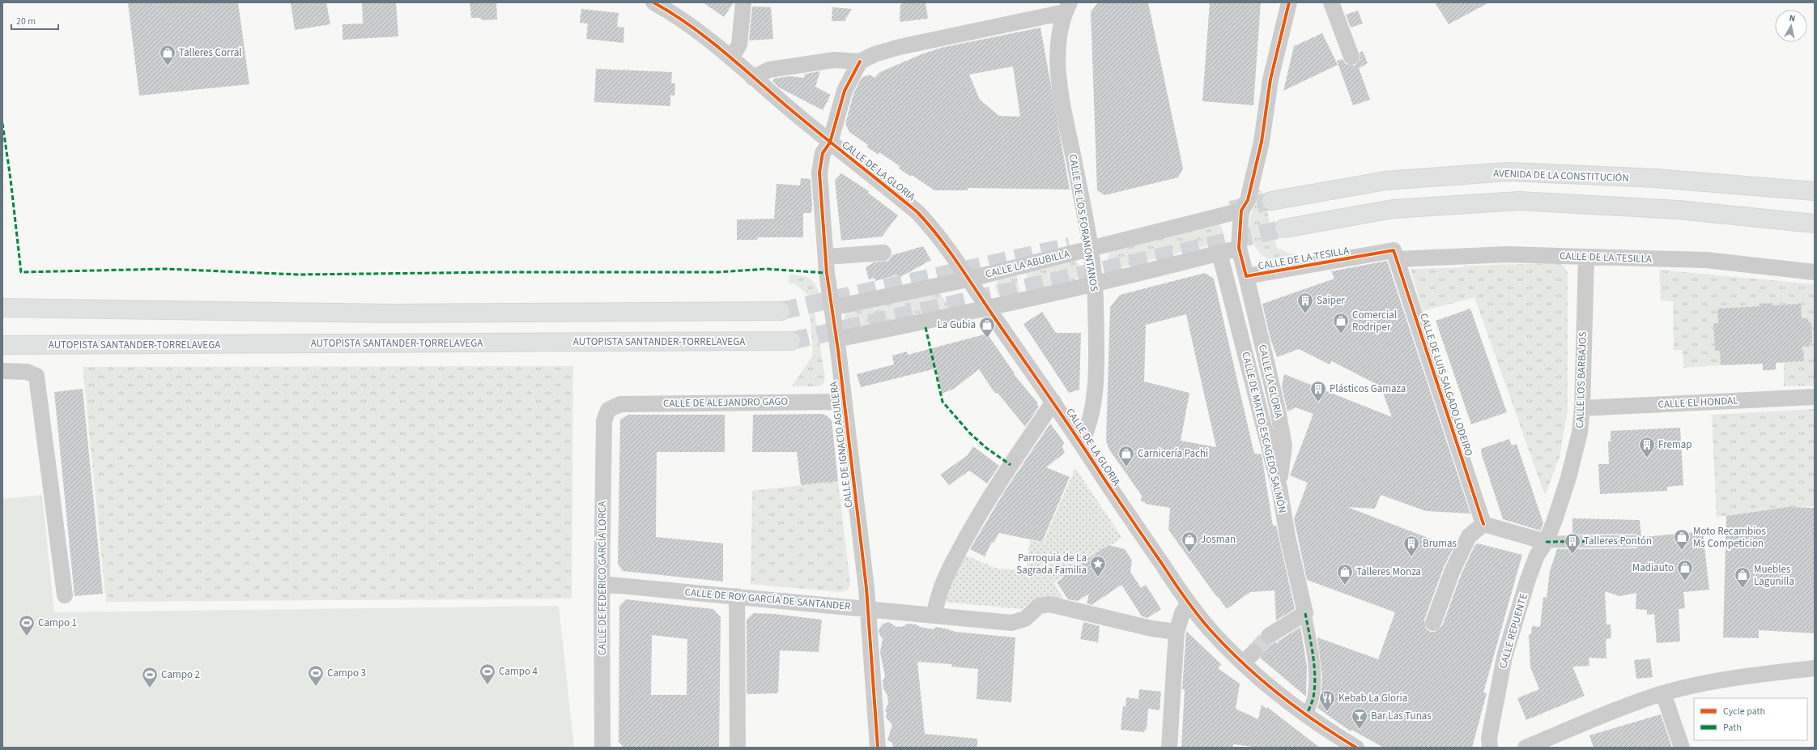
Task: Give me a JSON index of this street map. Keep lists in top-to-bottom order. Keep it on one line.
{"streets":{"highway":["AVENIDA DE LA CONSTITUCIÓN","AUTOPISTA SANTANDER-TORRELAVEGA"],"street":["CALLE DE LA GLORIA","CALLE DE LOS FORAMONTANOS","CALLE DE LA TESILLA","CALLE LA ABUBILLA","CALLE LOS BARBAJOS","CALLE LA GLORIA","CALLE DE LUIS SALGADO LODEIRO","CALLE DE ALEJANDRO GAGO","CALLE EL HONDAL","CALLE DE MATEO ESCAGEDO SALMÓN","CALLE DE IGNACIO AGUILERA","CALLE DE FEDERICO GARCÍA LORCA","CALLE DE ROY GARCÍA DE SANTANDER","CALLE REPUENTE"]},"crossings":[["CALLE DE LA GLORIA","CALLE DE LOS FORAMONTANOS"],["CALLE DE LA GLORIA","CALLE LA ABUBILLA"],["CALLE DE LA GLORIA","CALLE DE MATEO ESCAGEDO SALMÓN"],["CALLE DE LA GLORIA","CALLE DE IGNACIO AGUILERA"],["CALLE DE LOS FORAMONTANOS","CALLE LA ABUBILLA"],["CALLE DE LA TESILLA","CALLE LOS BARBAJOS"],["CALLE DE LA TESILLA","CALLE LA GLORIA"],["CALLE DE LA TESILLA","CALLE DE LUIS SALGADO LODEIRO"],["CALLE LA ABUBILLA","CALLE DE IGNACIO AGUILERA"],["CALLE LOS BARBAJOS","CALLE EL HONDAL"],["CALLE LOS BARBAJOS","CALLE REPUENTE"],["CALLE LA GLORIA","CALLE DE MATEO ESCAGEDO SALMÓN"],["CALLE DE ALEJANDRO GAGO","CALLE DE IGNACIO AGUILERA"],["CALLE DE ALEJANDRO GAGO","CALLE DE FEDERICO GARCÍA LORCA"],["CALLE DE IGNACIO AGUILERA","CALLE DE ROY GARCÍA DE SANTANDER"],["CALLE DE FEDERICO GARCÍA LORCA","CALLE DE ROY GARCÍA DE SANTANDER"]],"places":{"shop":["Talleres Corral","Comercial Rodriper","La Gubia","Carnicería Pachi","Moto Recambios Ms Competicion","Josman","Madiauto","Talleres Monza","Muebles Lagunilla"],"building":["Saiper","Plásticos Gamaza","Fremap","Talleres Pontón","Brumas"],"place":["Parroquia de La Sagrada Familia"],"sports":["Campo 1","Campo 4","Campo 3","Campo 2"],"restaurant":["Kebab La Gloria"],"bar":["Bar Las Tunas"]},"legend":["Cycle path","Path"],"scale_bar":"20 m","north":"top"}
